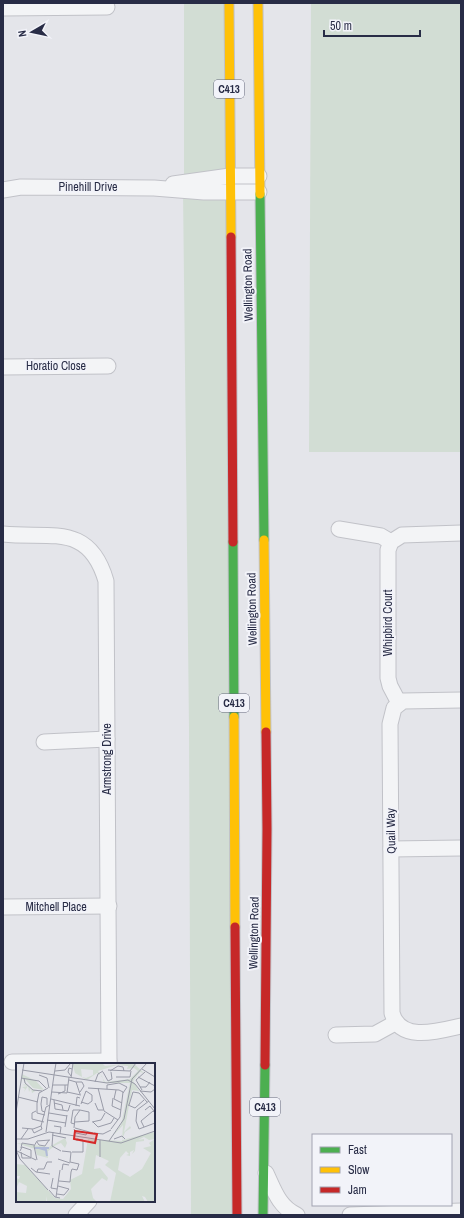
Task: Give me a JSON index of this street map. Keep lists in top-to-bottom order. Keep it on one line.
{"streets":{"main road":["C413","Wellington Road"],"street":["Pinehill Drive","Horatio Close","Whipbird Court","Armstrong Drive","Quail Way","Mitchell Place"]},"crossings":[["Pinehill Drive","Wellington Road"],["Whipbird Court","Quail Way"],["Armstrong Drive","Mitchell Place"]],"legend":["Fast","Slow","Jam"],"scale_bar":"50 m","north":"left"}
